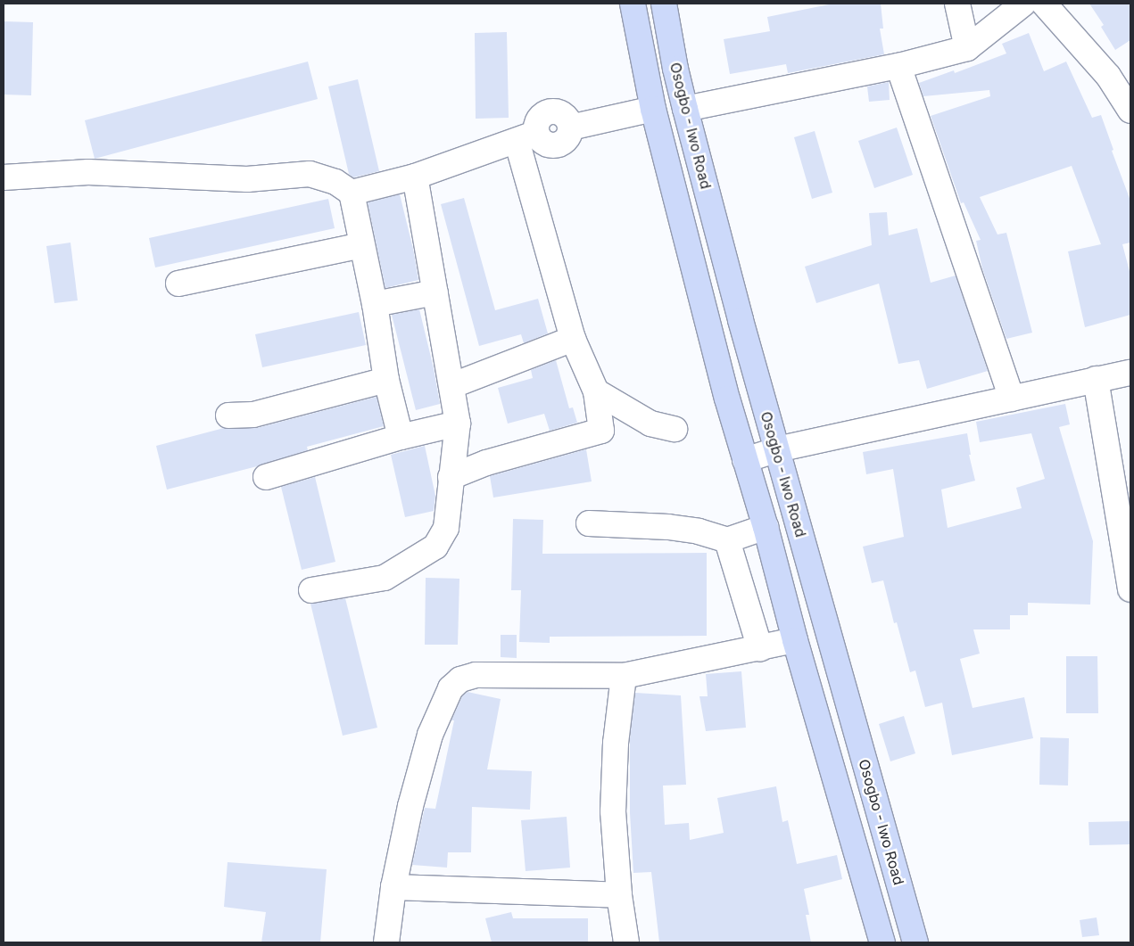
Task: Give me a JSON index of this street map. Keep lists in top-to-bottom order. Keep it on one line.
{"streets":{"main road":["Osogbo - Iwo Road"]}}
